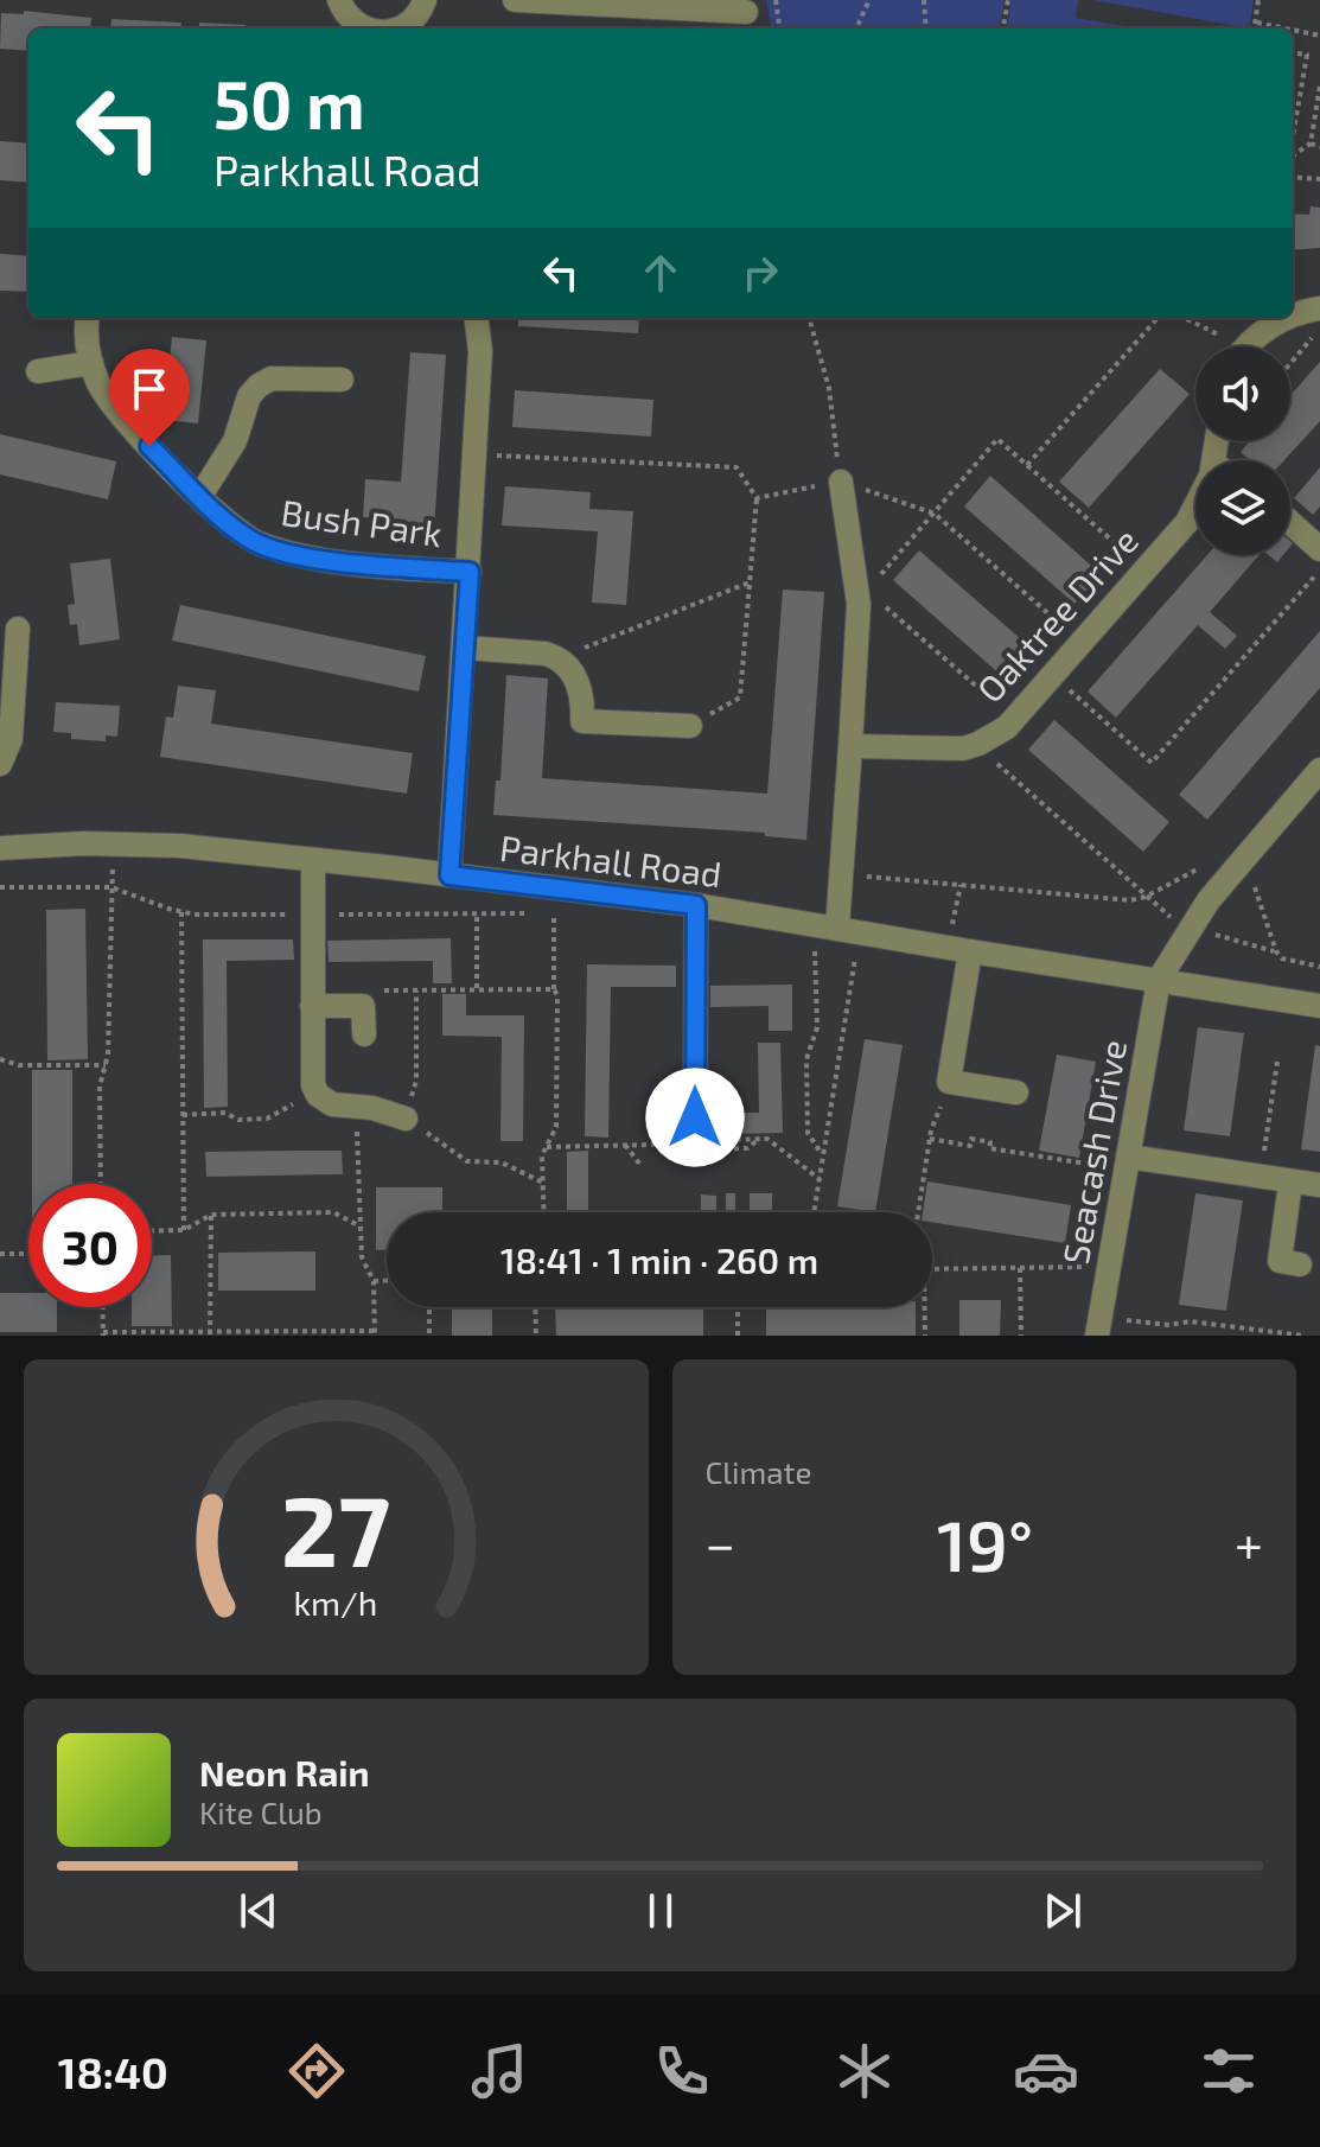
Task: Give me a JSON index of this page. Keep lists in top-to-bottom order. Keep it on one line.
{"streets":{"street":["Bush Park","Oaktree Drive","Parkhall Road","Seacash Drive"]},"crossings":[["Bush Park","Parkhall Road"],["Parkhall Road","Seacash Drive"]],"page":{"turn":["50 m","Parkhall Road"],"limit":"30","trip":"18:41 · 1 min · 260 m","tile":"Climate","heat":["−","19°","+"],"song":["Neon Rain","Kite Club"],"tabs":"18:40","gauge":["27","km/h"]}}
